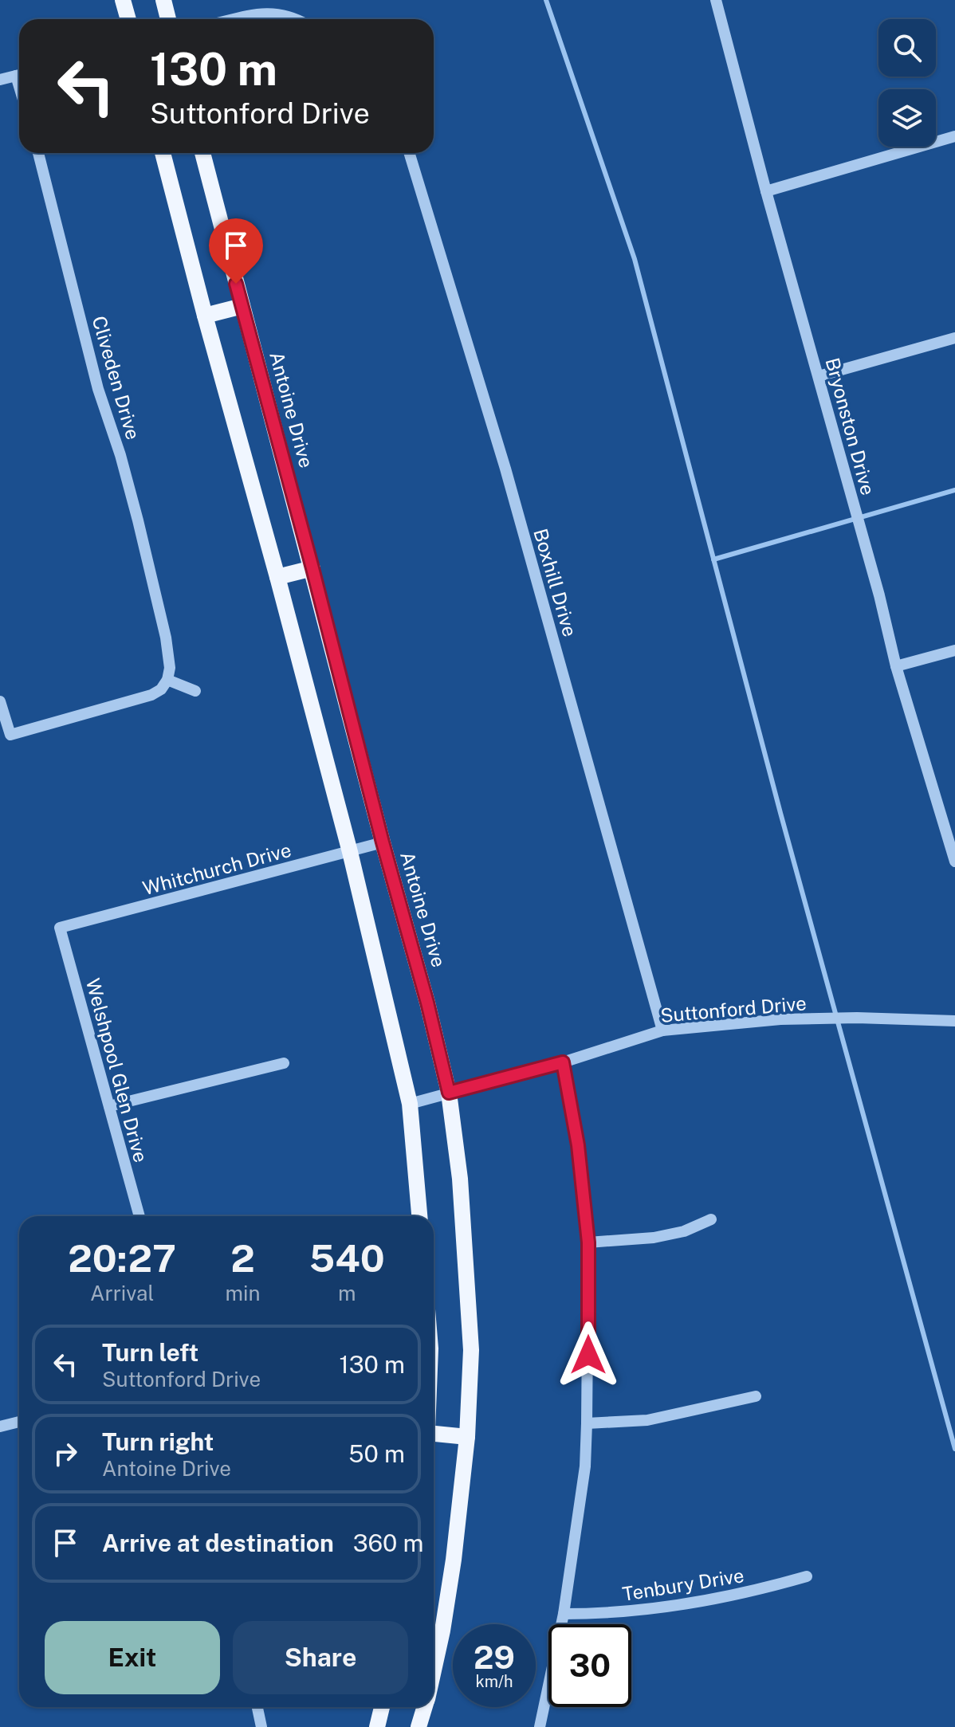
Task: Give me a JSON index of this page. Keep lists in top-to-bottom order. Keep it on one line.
{"streets":{"main road":["Antoine Drive"],"street":["Cliveden Drive","Bryonston Drive","Boxhill Drive","Whitchurch Drive","Suttonford Drive","Welshpool Glen Drive","Tenbury Drive"]},"crossings":[["Antoine Drive","Whitchurch Drive"],["Antoine Drive","Suttonford Drive"],["Boxhill Drive","Suttonford Drive"],["Whitchurch Drive","Welshpool Glen Drive"]],"page":{"turn":["130 m","Suttonford Drive"],"eta":["20:27","Arrival","2","min","540","m"],"list":[{"name":"Turn left","note":"Suttonford Drive","value":"130 m"},{"name":"Turn right","note":"Antoine Drive","value":"50 m"},{"name":"Arrive at destination","value":"360 m"}],"buttons":["Exit","Share"],"speed":"29 km/h","limit":"30"}}
